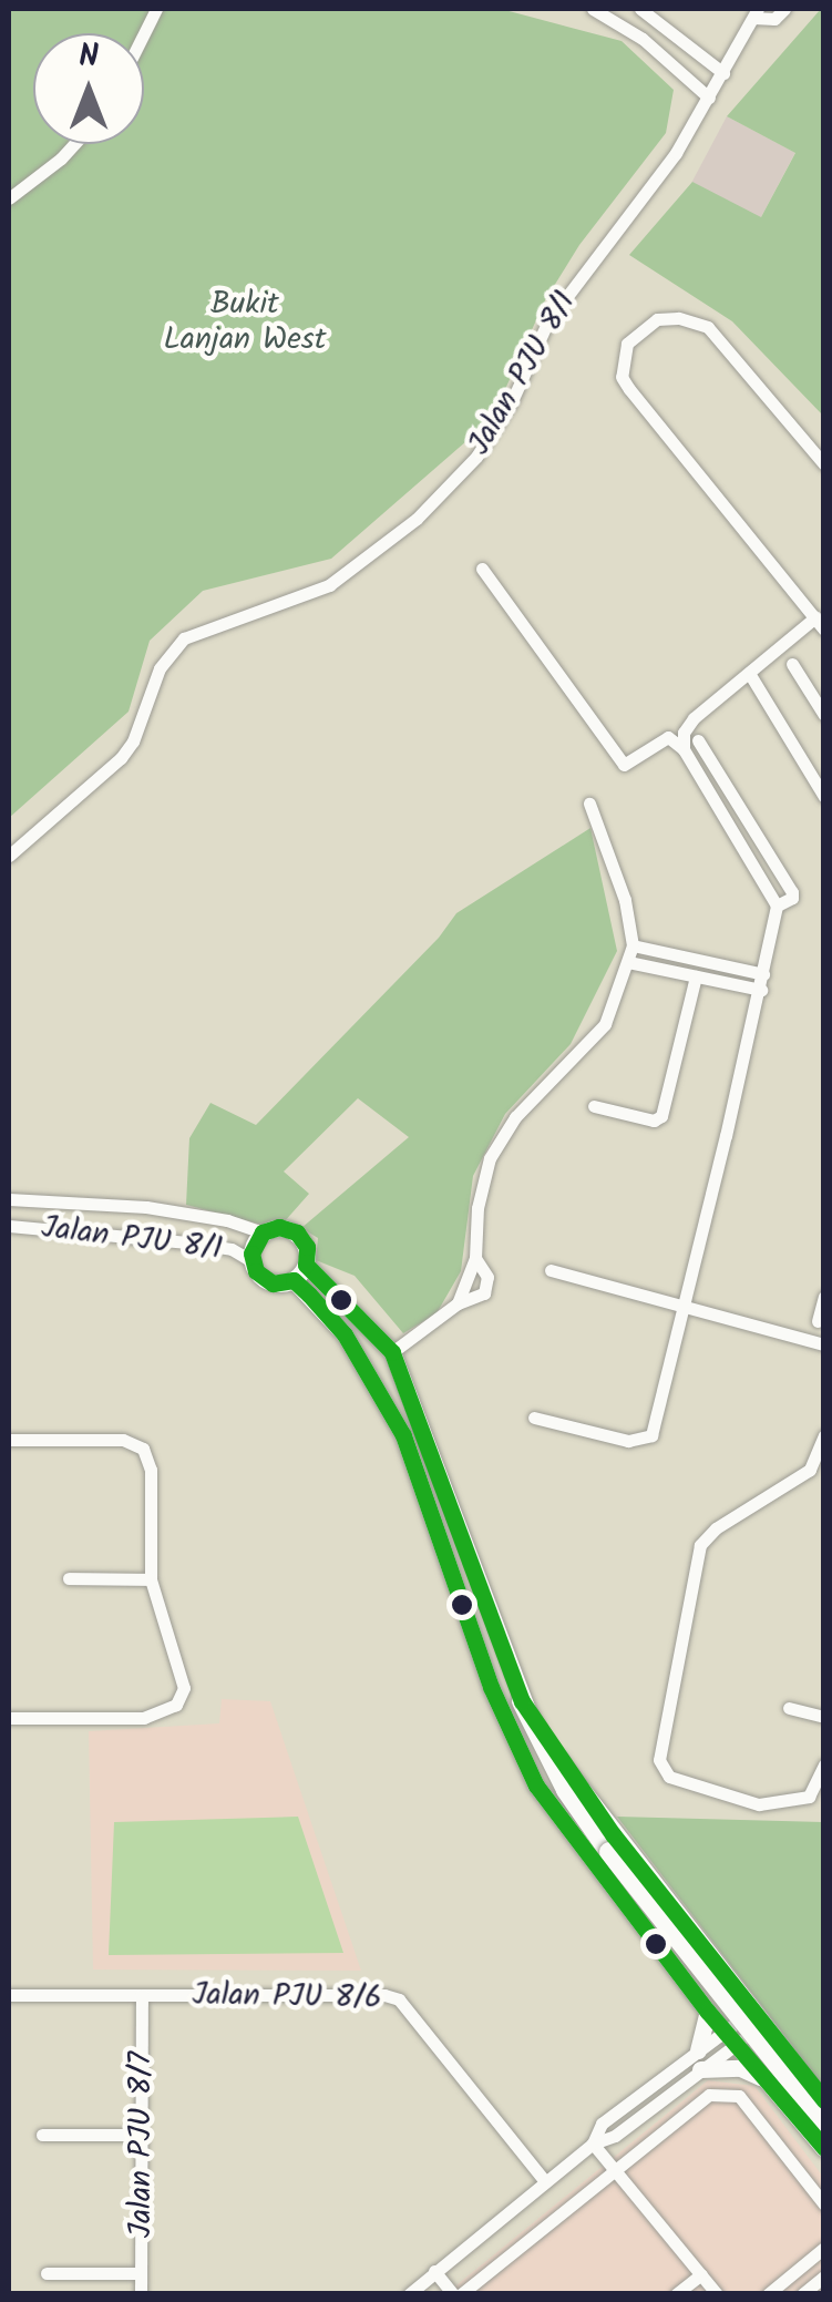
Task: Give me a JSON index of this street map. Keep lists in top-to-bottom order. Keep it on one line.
{"streets":{"street":["Jalan PJU 8/1","Jalan PJU 8/6","Jalan PJU 8/7"]},"crossings":[["Jalan PJU 8/6","Jalan PJU 8/7"]],"parks":["Bukit Lanjan West"],"north":"top"}
